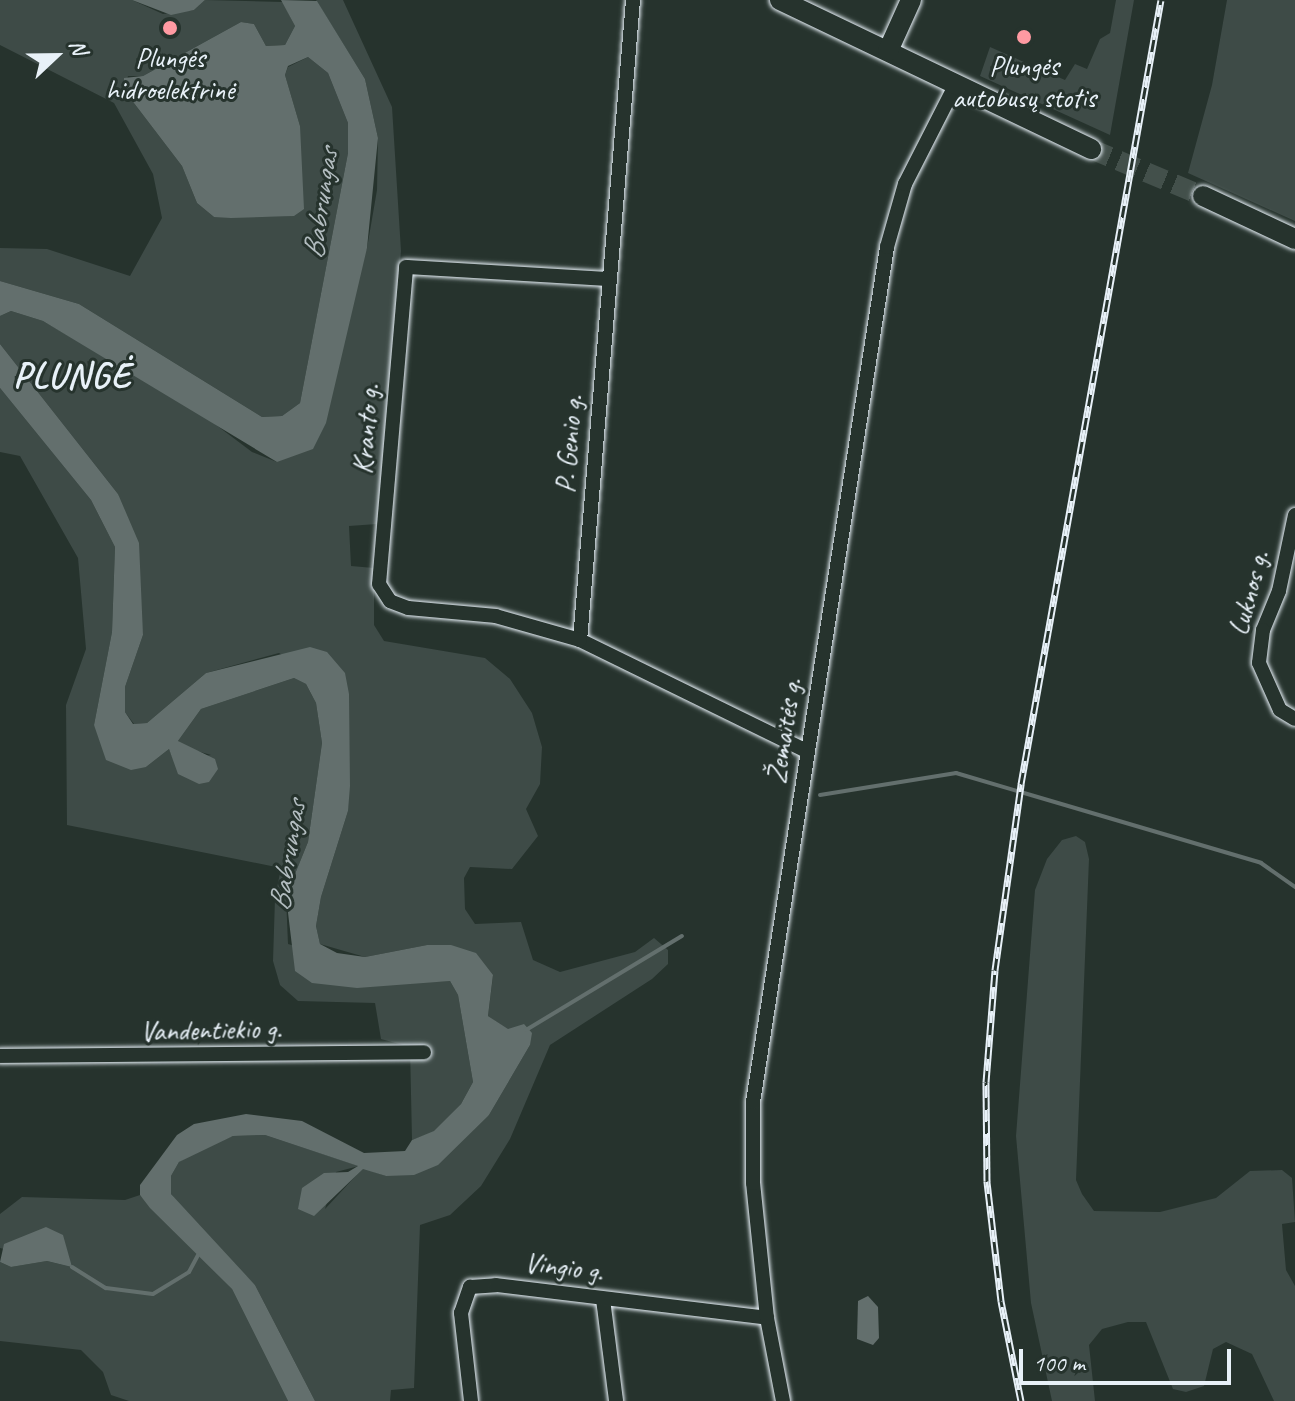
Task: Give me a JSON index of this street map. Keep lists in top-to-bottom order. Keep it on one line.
{"streets":{"street":["Kranto g.","P. Genio g.","Luknos g.","Žemaitės g.","Vandentiekio g.","Vingio g."]},"crossings":[["Kranto g.","P. Genio g."],["Žemaitės g.","Vingio g."]],"districts":["PLUNGĖ"],"water":["Babrungas"],"places":["Plungės hidroelektrinė","Plungės autobusų stotis"],"scale_bar":"100 m","north":"right"}
